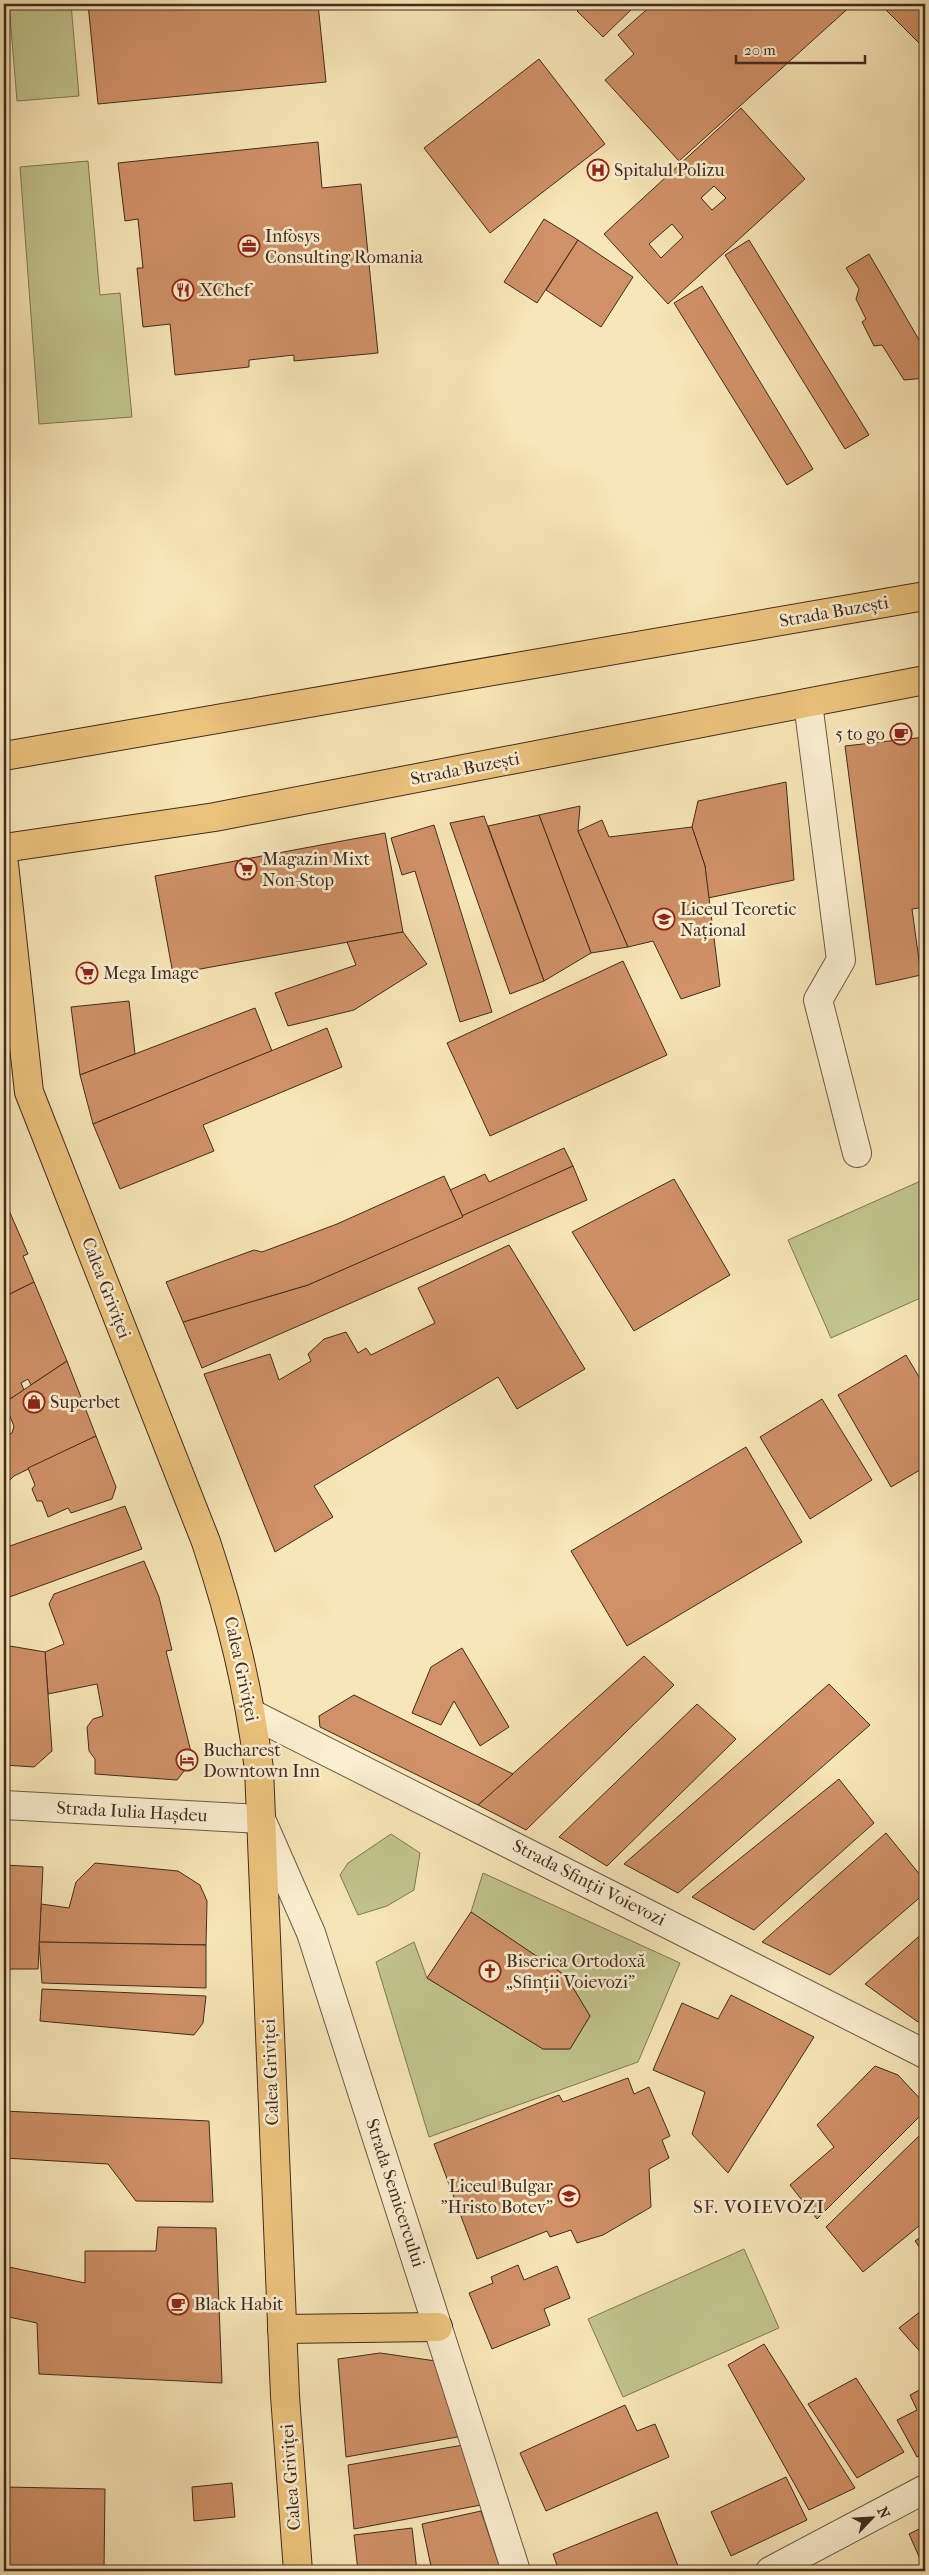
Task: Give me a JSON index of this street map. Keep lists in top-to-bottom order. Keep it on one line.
{"streets":{"main road":["Strada Buzești","Calea Griviței"],"street":["Strada Iulia Hașdeu","Strada Sfinții Voievozi","Strada Semicercului"]},"crossings":[["Calea Griviței","Strada Iulia Hașdeu"],["Calea Griviței","Strada Sfinții Voievozi"],["Calea Griviței","Strada Semicercului"],["Strada Iulia Hașdeu","Strada Semicercului"]],"districts":["SF. VOIEVOZI"],"places":{"hospital":["Spitalul Polizu"],"office":["Infosys Consulting Romania"],"restaurant":["XChef"],"cafe":["5 to go","Black Habit"],"supermarket":["Magazin Mixt Non-Stop","Mega Image"],"school or university":["Liceul Teoretic Național","Liceul Bulgar \"Hristo Botev\""],"shop":["Superbet"],"hotel":["Bucharest Downtown Inn"],"church":["Biserica Ortodoxă „Sfinții Voievozi”"]},"scale_bar":"20 m","north":"top right"}
